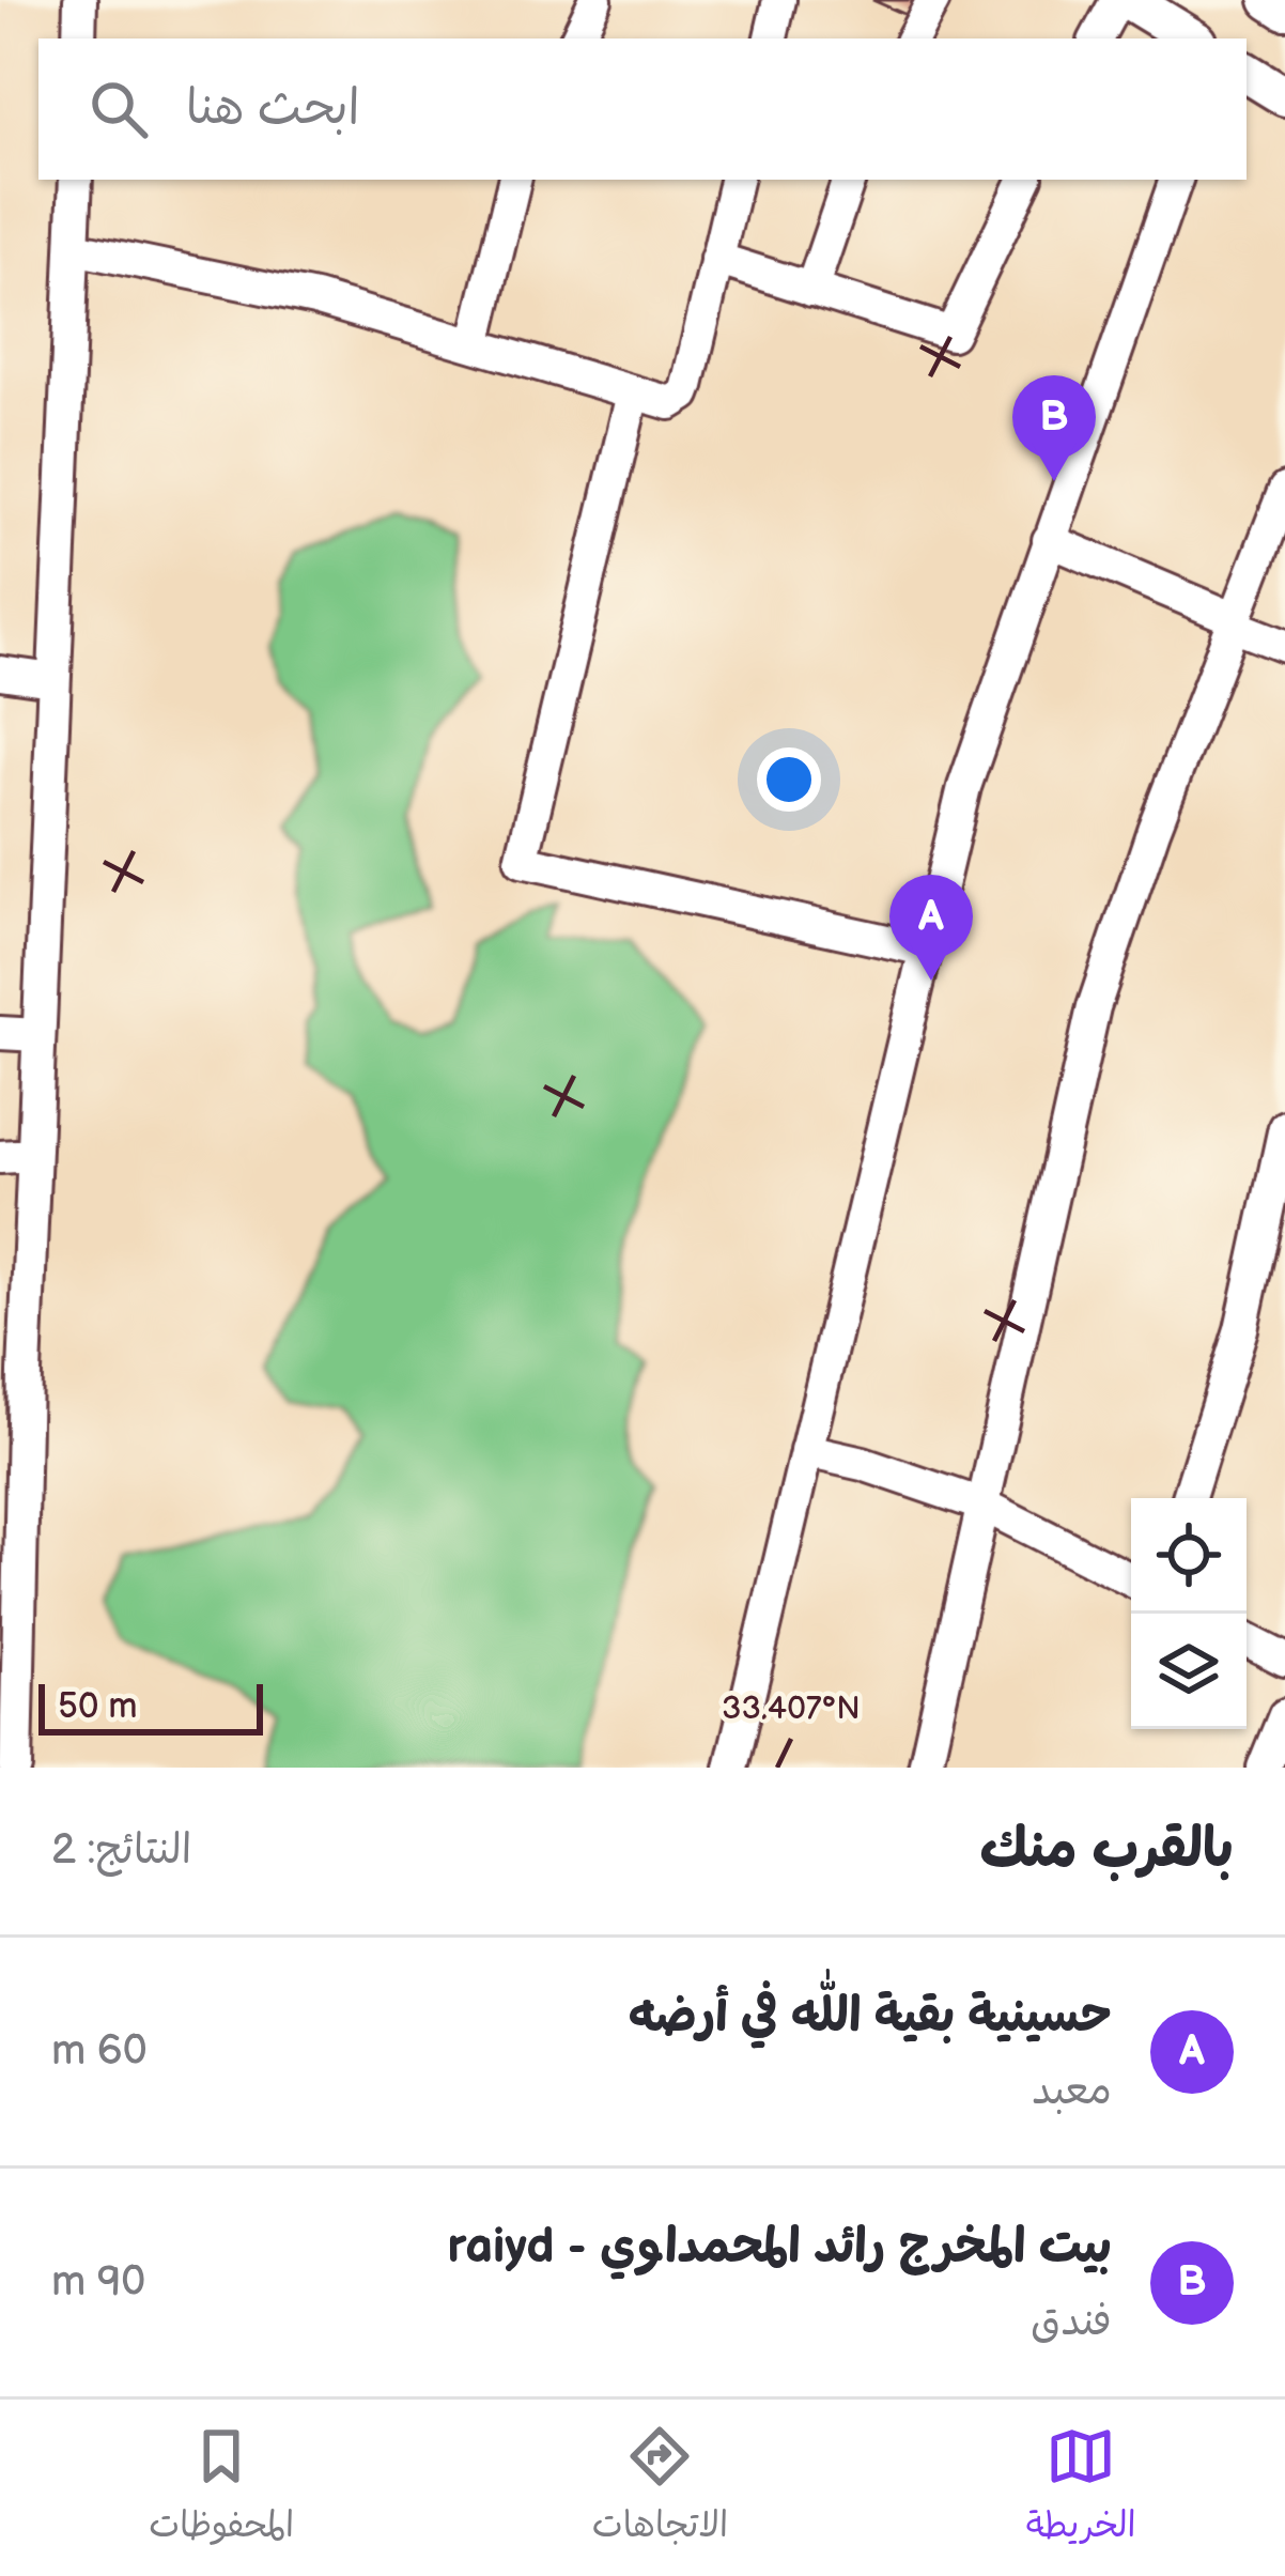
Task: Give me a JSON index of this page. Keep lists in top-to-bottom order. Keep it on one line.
{"scale_bar":"50 m","page":{"search":"ابحث هنا","pins":["B","A"],"scale":"50 m","heading":["بالقرب منك","النتائج: 2"],"list":[{"mark":"A","name":"حسينية بقية اللّٰه في أرضه","note":"معبد","value":"60 m"},{"mark":"B","name":"بيت المخرج رائد المحمداوي - raiyd","note":"فندق","value":"90 m"}],"nav":["الخريطة","الاتجاهات","المحفوظات"]},"coordinates":["33.407°N"]}
